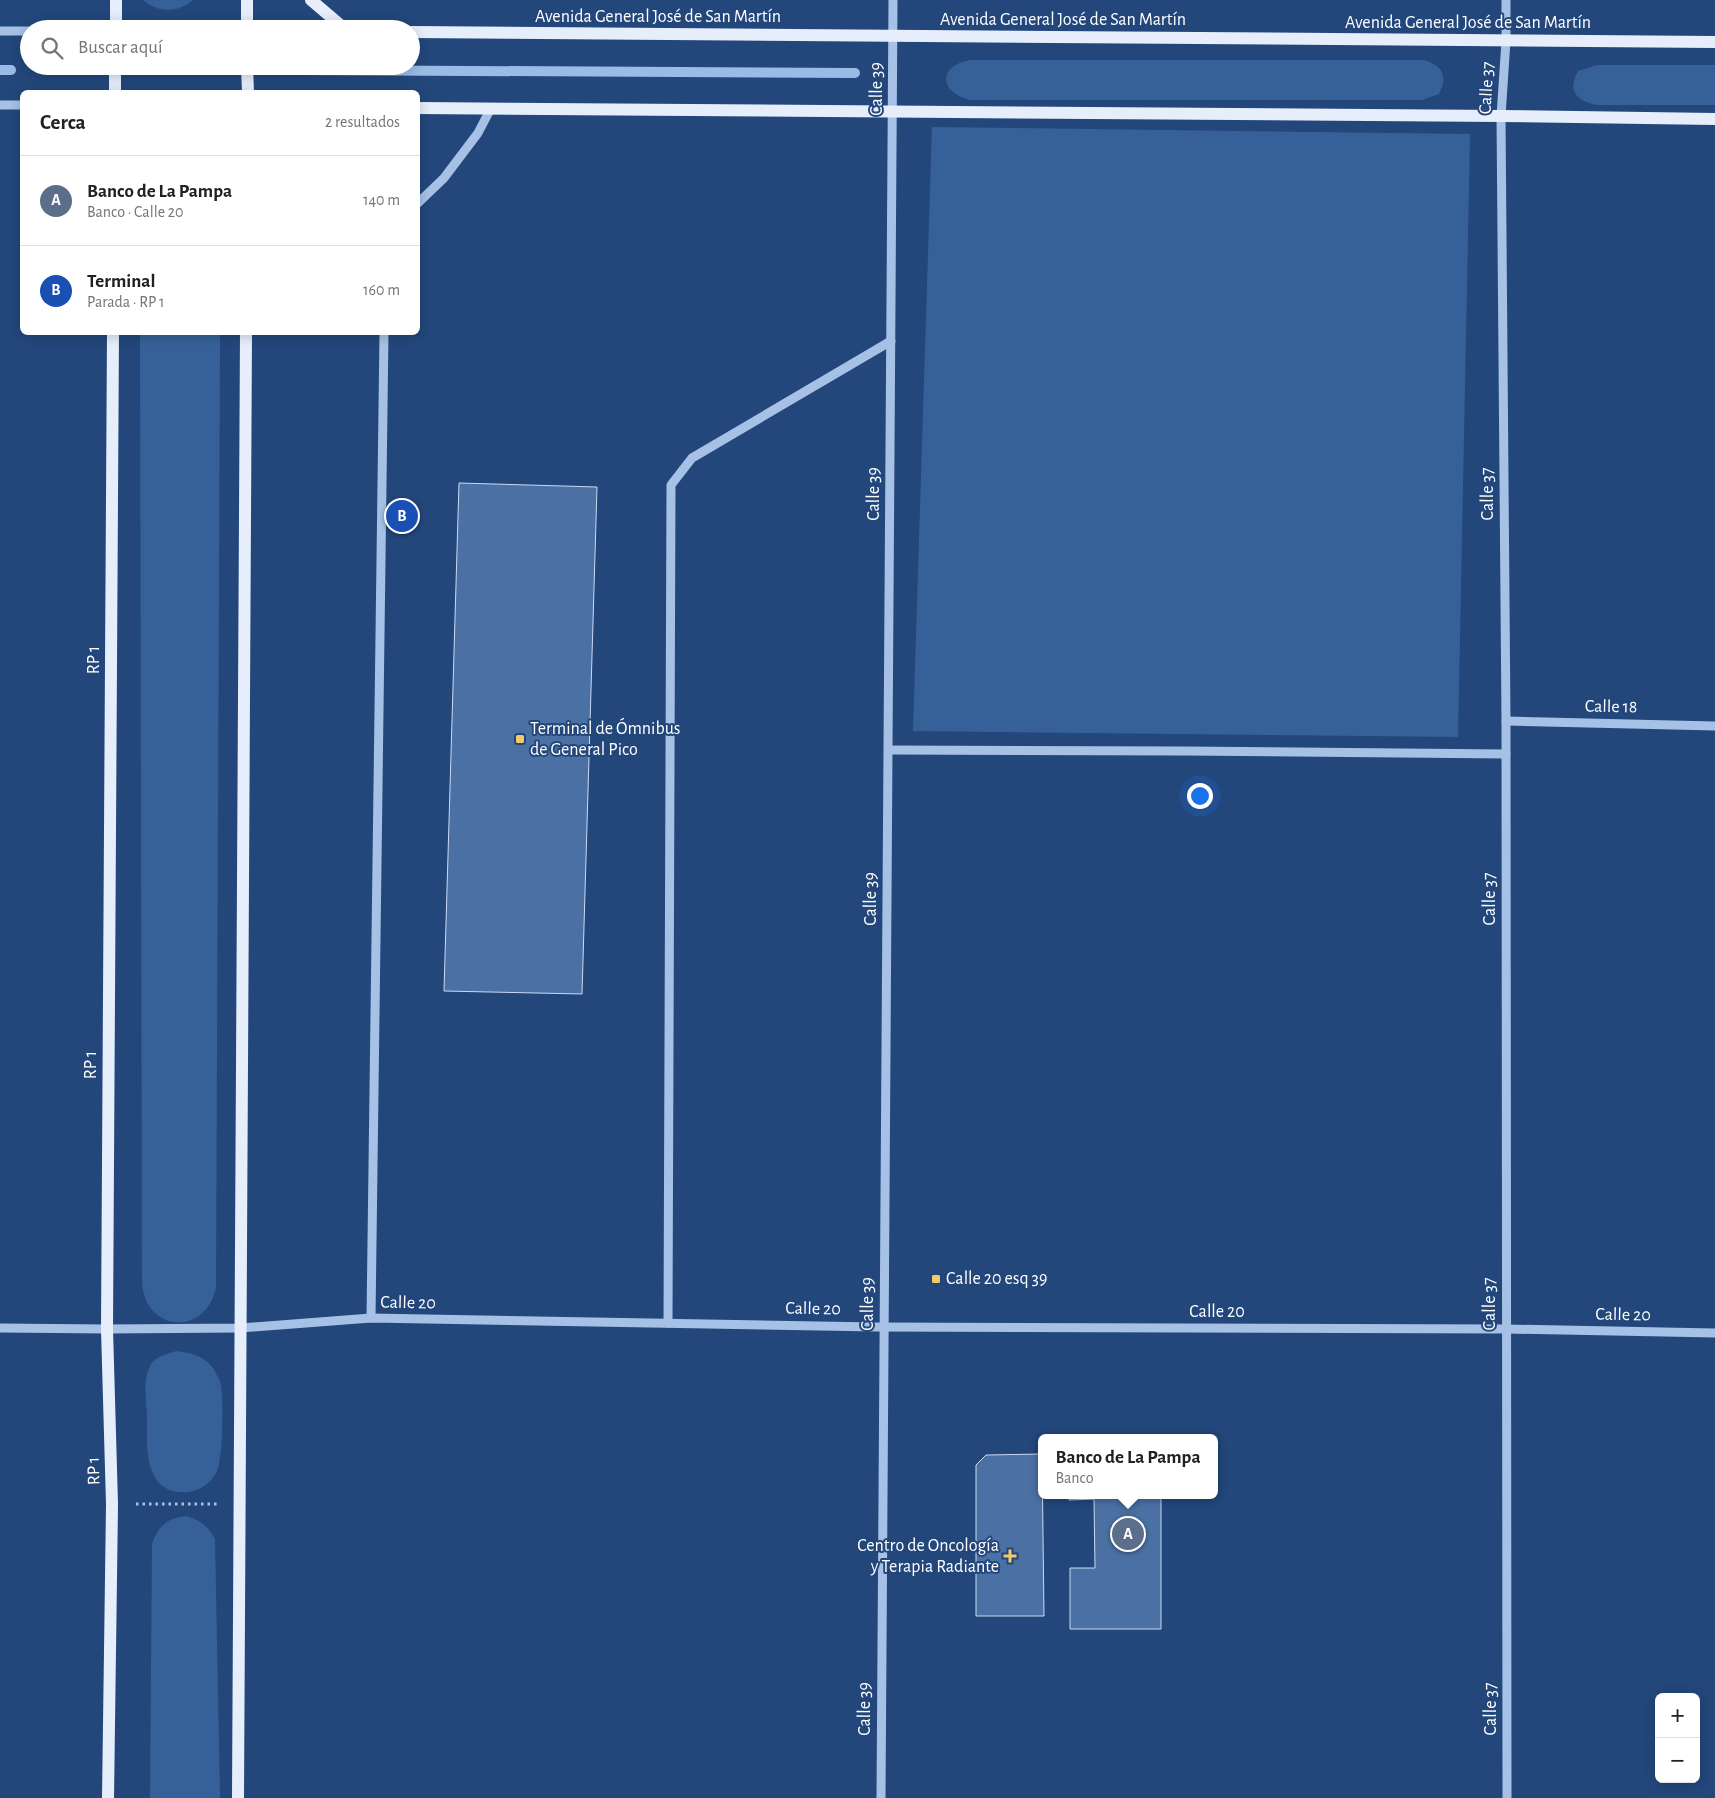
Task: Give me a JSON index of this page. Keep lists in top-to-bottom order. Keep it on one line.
{"streets":{"main road":["Avenida General José de San Martín","RP 1"],"street":["Calle 37","Calle 39","Calle 18","Calle 20"]},"crossings":[["Avenida General José de San Martín","Calle 37"],["Avenida General José de San Martín","Calle 39"],["Calle 37","Calle 18"],["Calle 37","Calle 20"],["Calle 39","Calle 20"],["RP 1","Calle 20"]],"places":{"transit":["Terminal de Ómnibus de General Pico","Calle 20 esq 39"],"health":["Centro de Oncología y Terapia Radiante"]},"page":{"search":"Buscar aquí","heading":["Cerca","2 resultados"],"list":[{"mark":"A","name":"Banco de La Pampa","note":"Banco · Calle 20","value":"140 m"},{"mark":"B","name":"Terminal","note":"Parada · RP 1","value":"160 m"}],"pins":["B","A"],"popup":["Banco de La Pampa","Banco"],"map_buttons":["+","−"]}}
